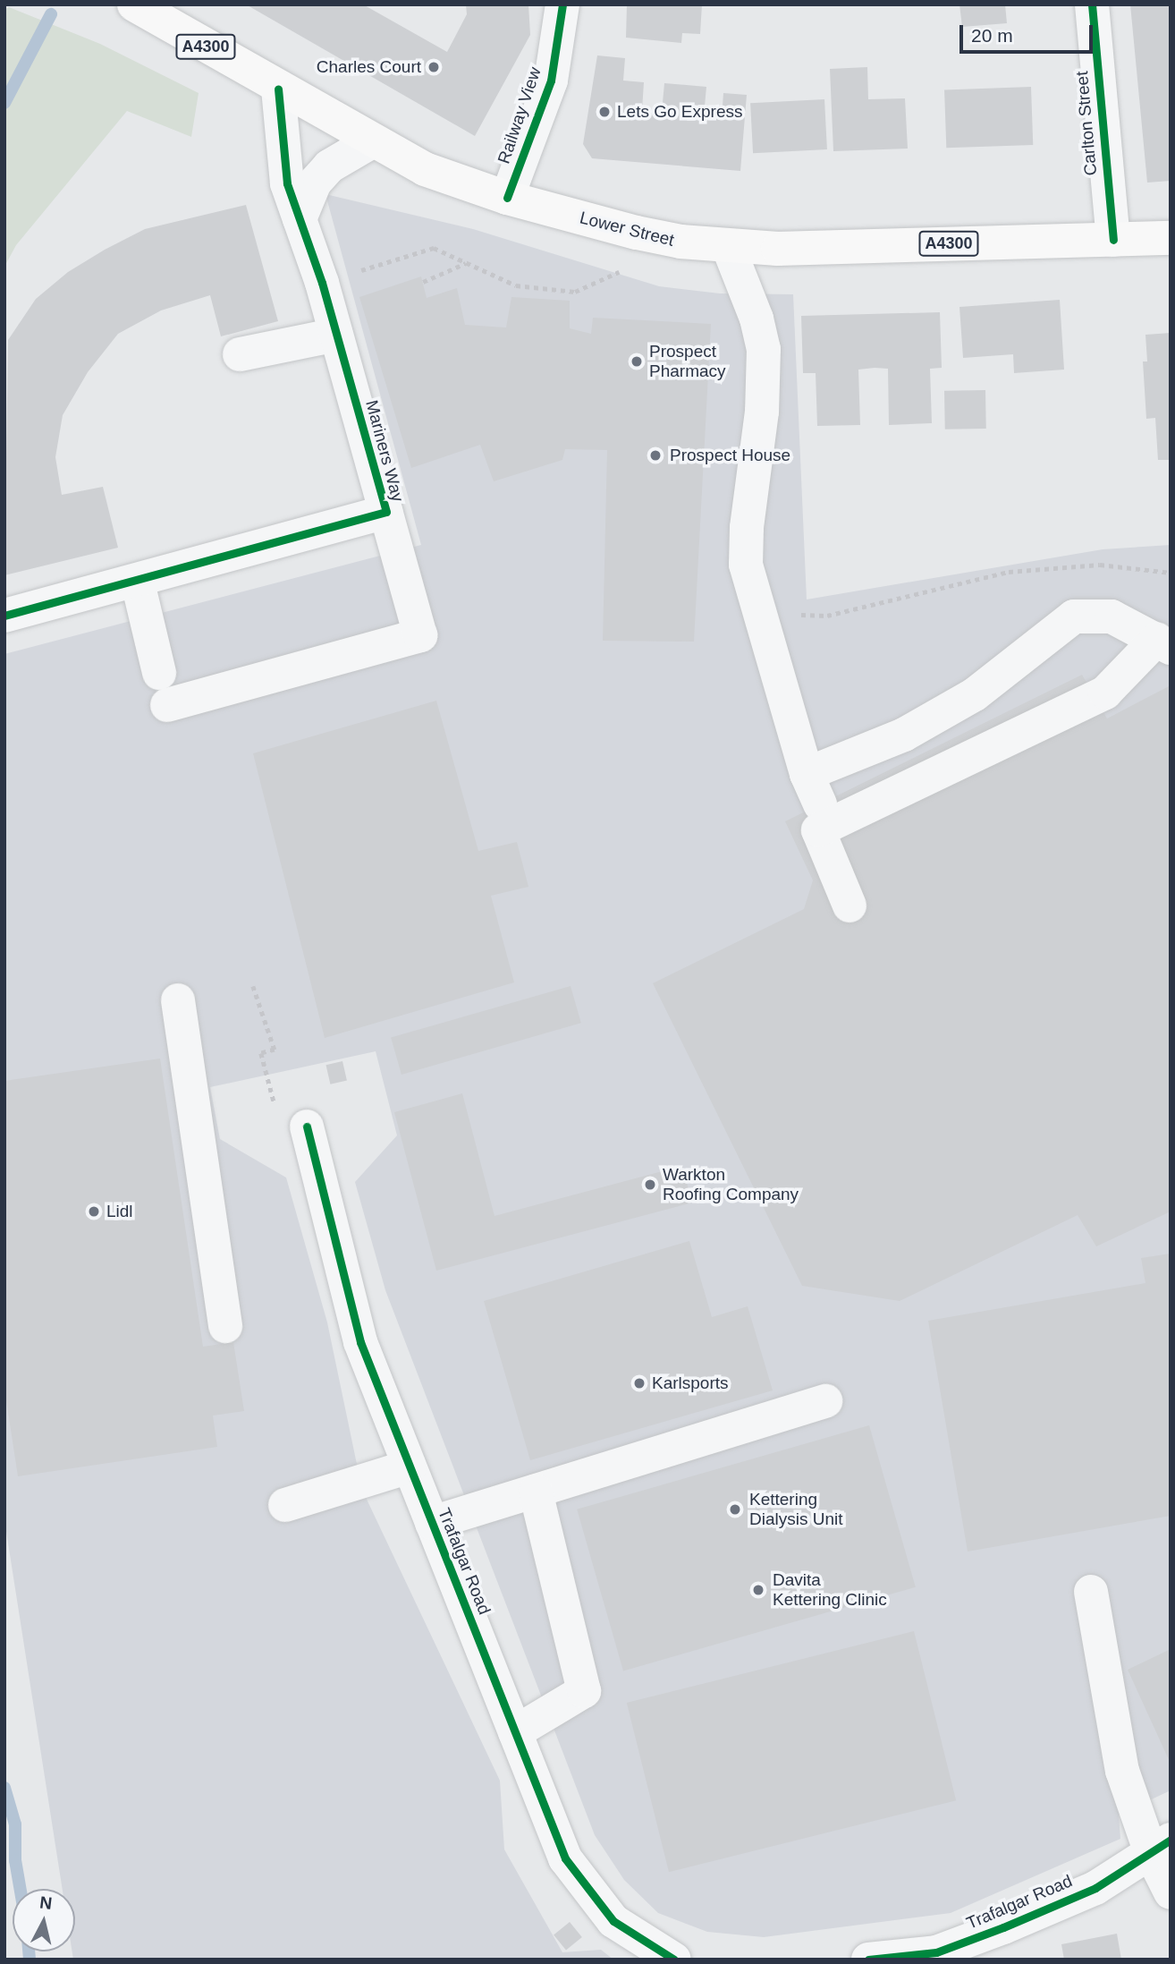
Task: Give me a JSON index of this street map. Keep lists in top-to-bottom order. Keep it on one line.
{"streets":{"main road":["A4300","Lower Street"],"street":["Railway View","Carlton Street","Mariners Way","Trafalgar Road"]},"crossings":[["Railway View","Lower Street"],["Carlton Street","Lower Street"],["Lower Street","Mariners Way"]],"places":["Charles Court","Lets Go Express","Prospect Pharmacy","Prospect House","Warkton Roofing Company","Lidl","Karlsports","Kettering Dialysis Unit","Davita Kettering Clinic"],"scale_bar":"20 m","north":"top"}
